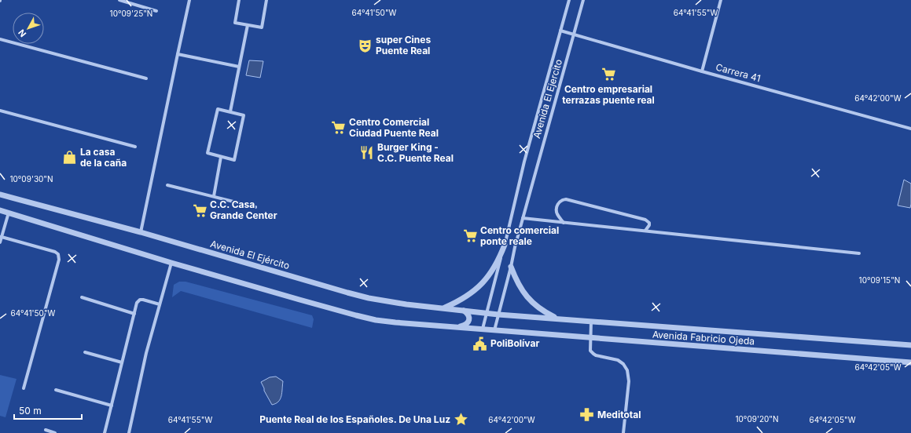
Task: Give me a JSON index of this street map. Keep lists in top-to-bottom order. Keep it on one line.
{"streets":{"street":["Carrera 41","Avenida El Ejercito","Avenida El Ejército","Avenida Fabricio Ojeda"]},"crossings":[["Carrera 41","Avenida El Ejercito"],["Avenida El Ejercito","Avenida El Ejército"],["Avenida El Ejercito","Avenida Fabricio Ojeda"],["Avenida El Ejército","Avenida Fabricio Ojeda"]],"places":{"theatre":["super Cines Puente Real"],"supermarket":["Centro empresarial terrazas puente real","Centro Comercial Ciudad Puente Real","C.C. Casa Grande Center","Centro comercial ponte reale"],"restaurant":["Burger King - C.C. Puente Real"],"shop":["La casa de la caña"],"public building":["PoliBolívar"],"pharmacy":["Meditotal"],"place":["Puente Real de los Españoles. De Una Luz"]},"scale_bar":"50 m","north":"bottom left","coordinates":["64°41'50\"W","64°41'55\"W","10°09'25\"N","64°42'00\"W","10°09'30\"N","10°09'15\"N","64°42'05\"W","10°09'20\"N"]}
